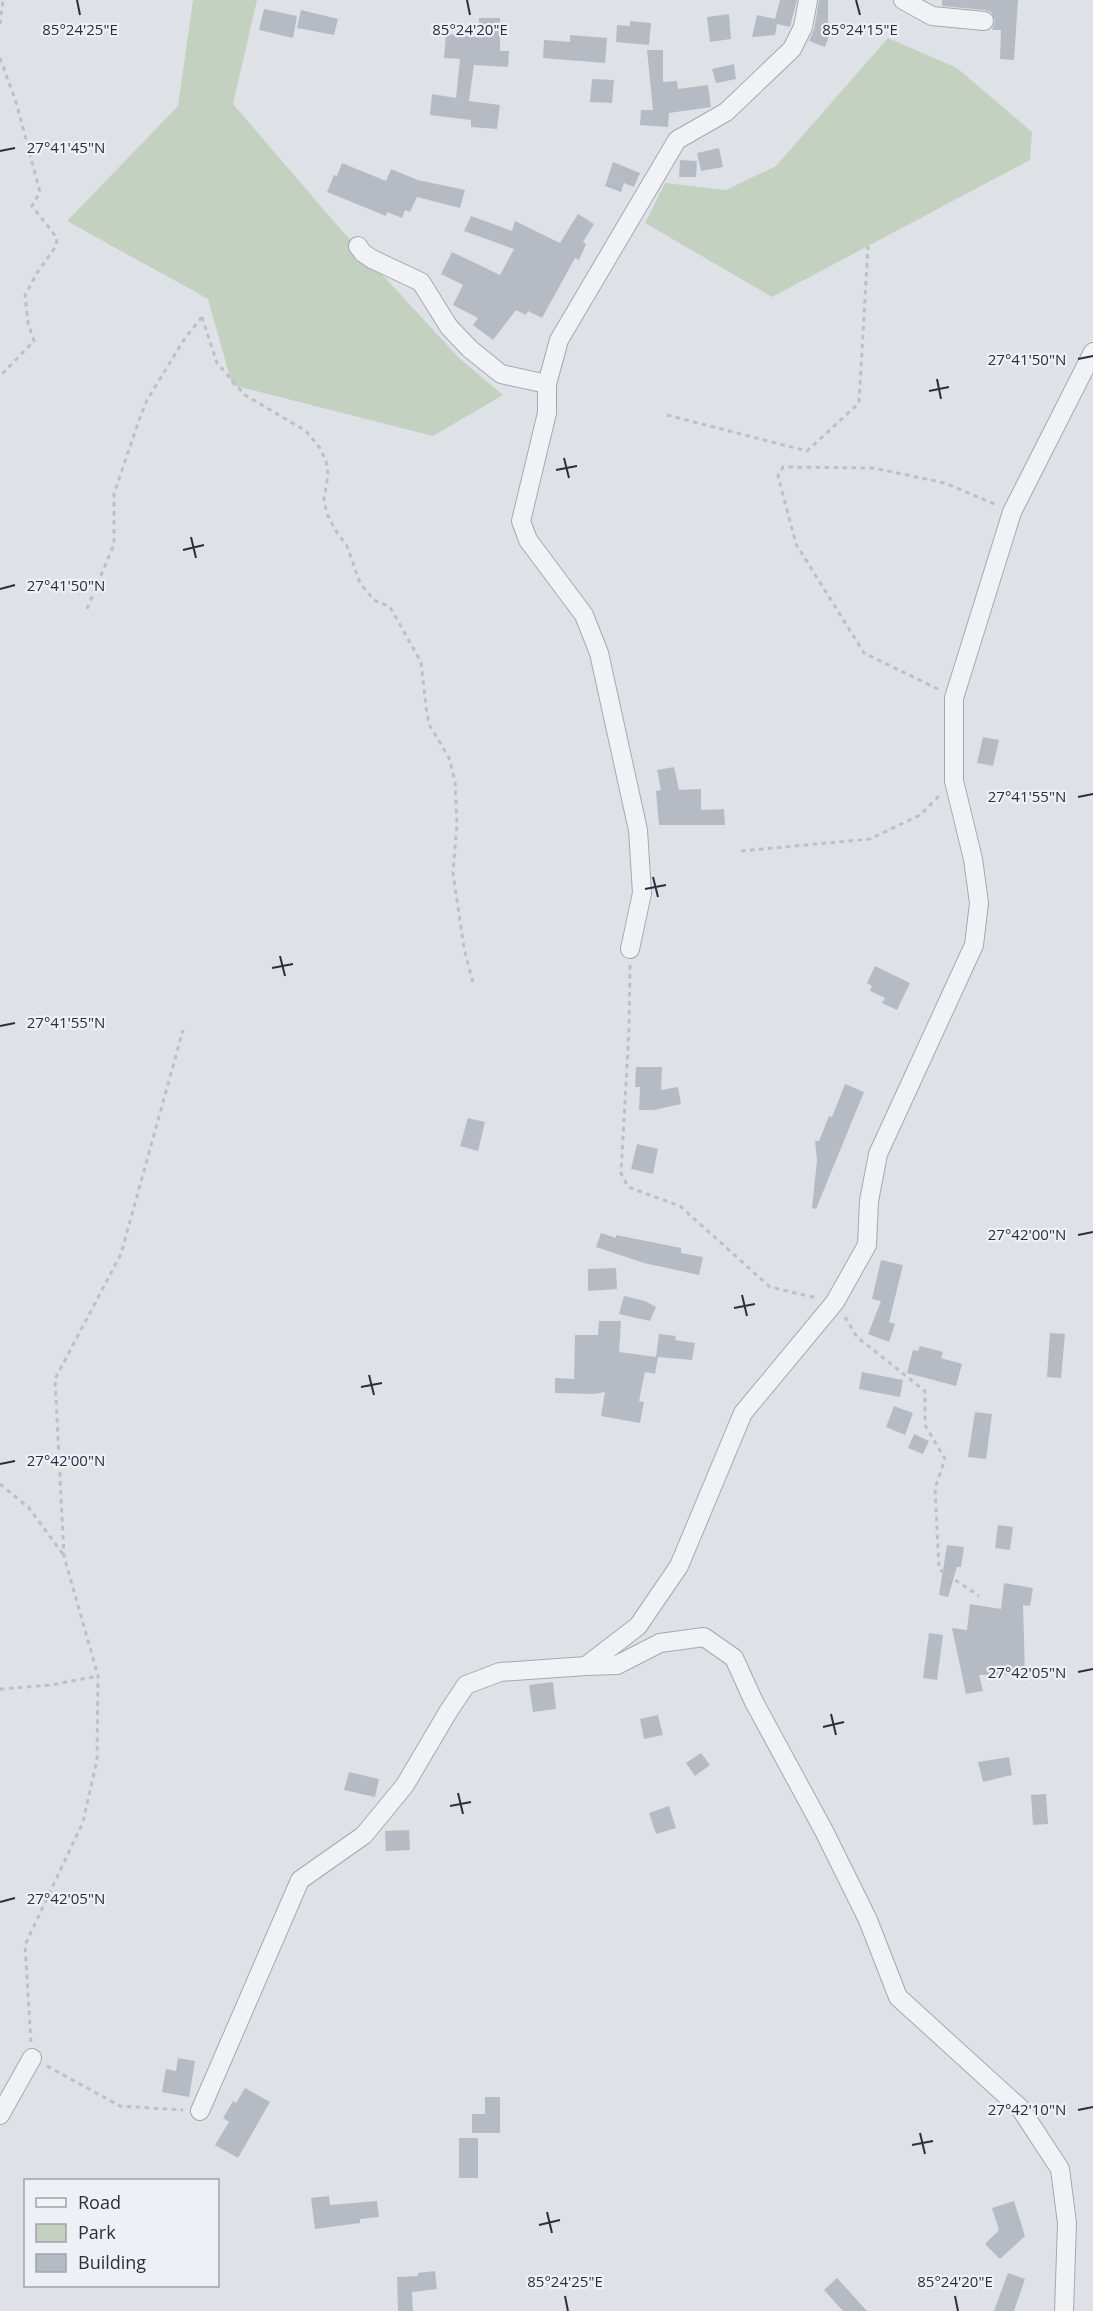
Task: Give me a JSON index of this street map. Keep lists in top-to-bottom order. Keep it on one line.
{"legend":["Road","Park","Building"],"coordinates":["85°24'25\"E","85°24'20\"E","85°24'15\"E","27°41'45\"N","27°41'50\"N","27°41'55\"N","27°42'00\"N","27°42'05\"N","27°42'10\"N"]}
